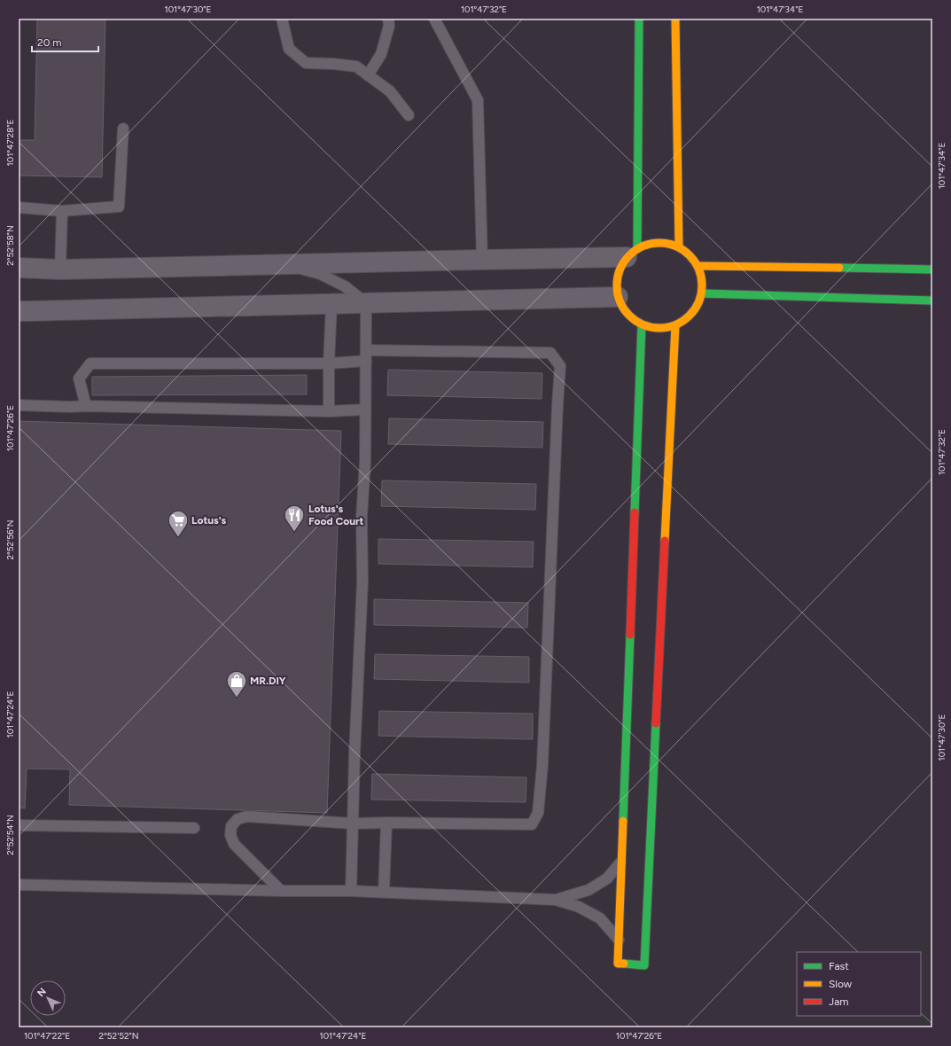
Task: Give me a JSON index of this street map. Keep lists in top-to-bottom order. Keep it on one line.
{"places":{"restaurant":["Lotus's Food Court"],"supermarket":["Lotus's"],"shop":["MR.DIY"]},"legend":["Fast","Slow","Jam"],"scale_bar":"20 m","north":"top left","coordinates":["101°47'30\"E","101°47'32\"E","101°47'34\"E","101°47'28\"E","2°52'58\"N","101°47'26\"E","2°52'56\"N","101°47'24\"E","2°52'54\"N","101°47'22\"E","2°52'52\"N"]}
